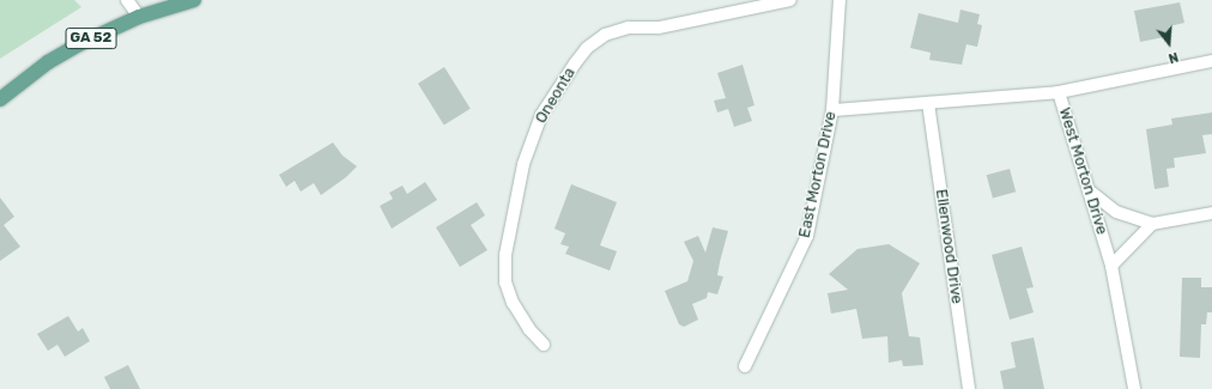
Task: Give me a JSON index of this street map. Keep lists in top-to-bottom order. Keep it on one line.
{"streets":{"main road":["GA 52"],"street":["Oneonta","West Morton Drive","East Morton Drive","Ellenwood Drive"]},"crossings":[["West Morton Drive","East Morton Drive"],["West Morton Drive","Ellenwood Drive"]],"north":"bottom"}
